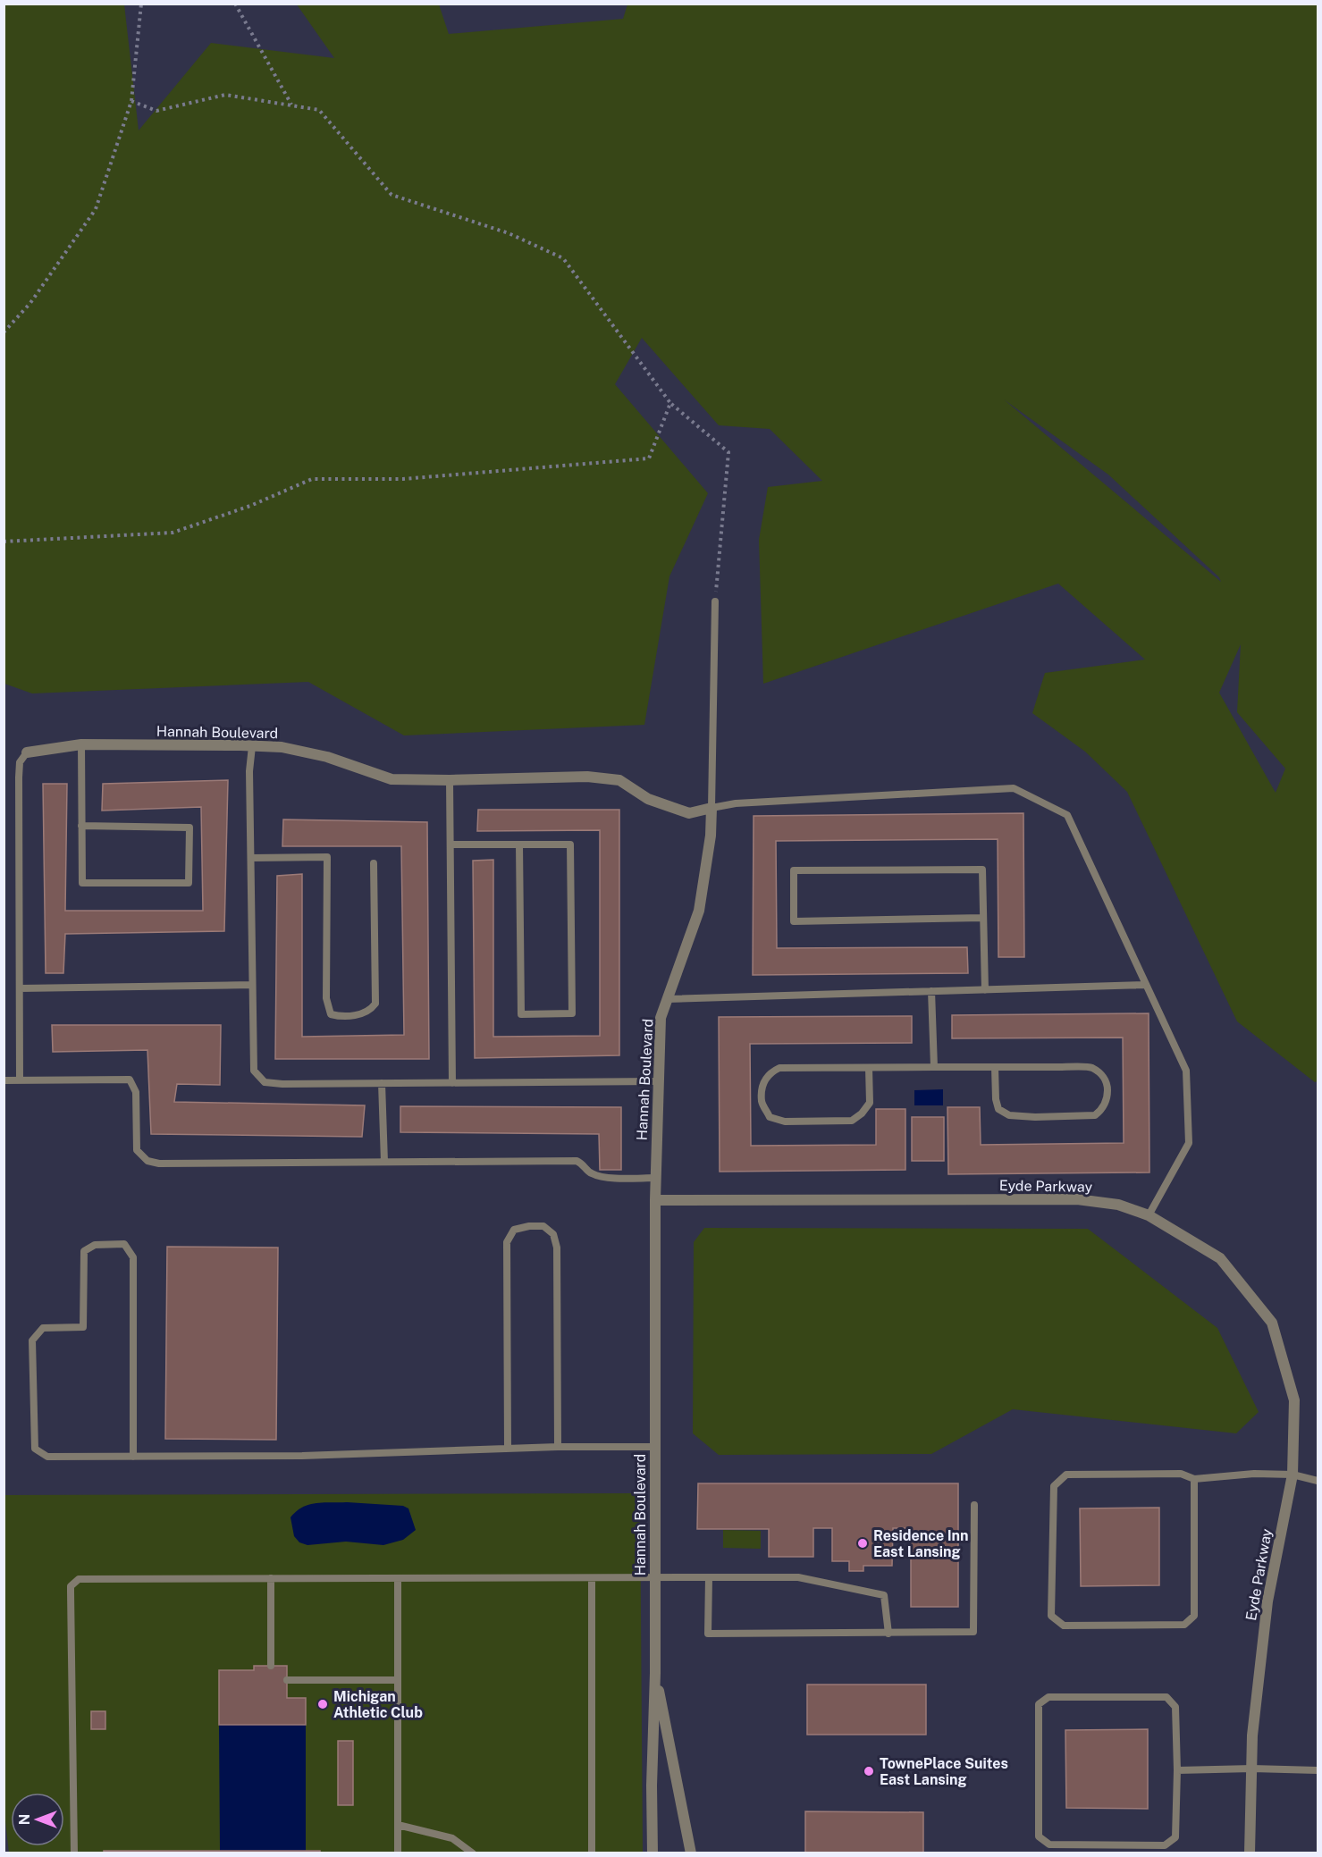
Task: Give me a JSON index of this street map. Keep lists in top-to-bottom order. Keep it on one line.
{"streets":{"street":["Hannah Boulevard","Eyde Parkway"]},"crossings":[["Hannah Boulevard","Eyde Parkway"]],"places":["Residence Inn East Lansing","Michigan Athletic Club","TownePlace Suites East Lansing"],"north":"left"}
